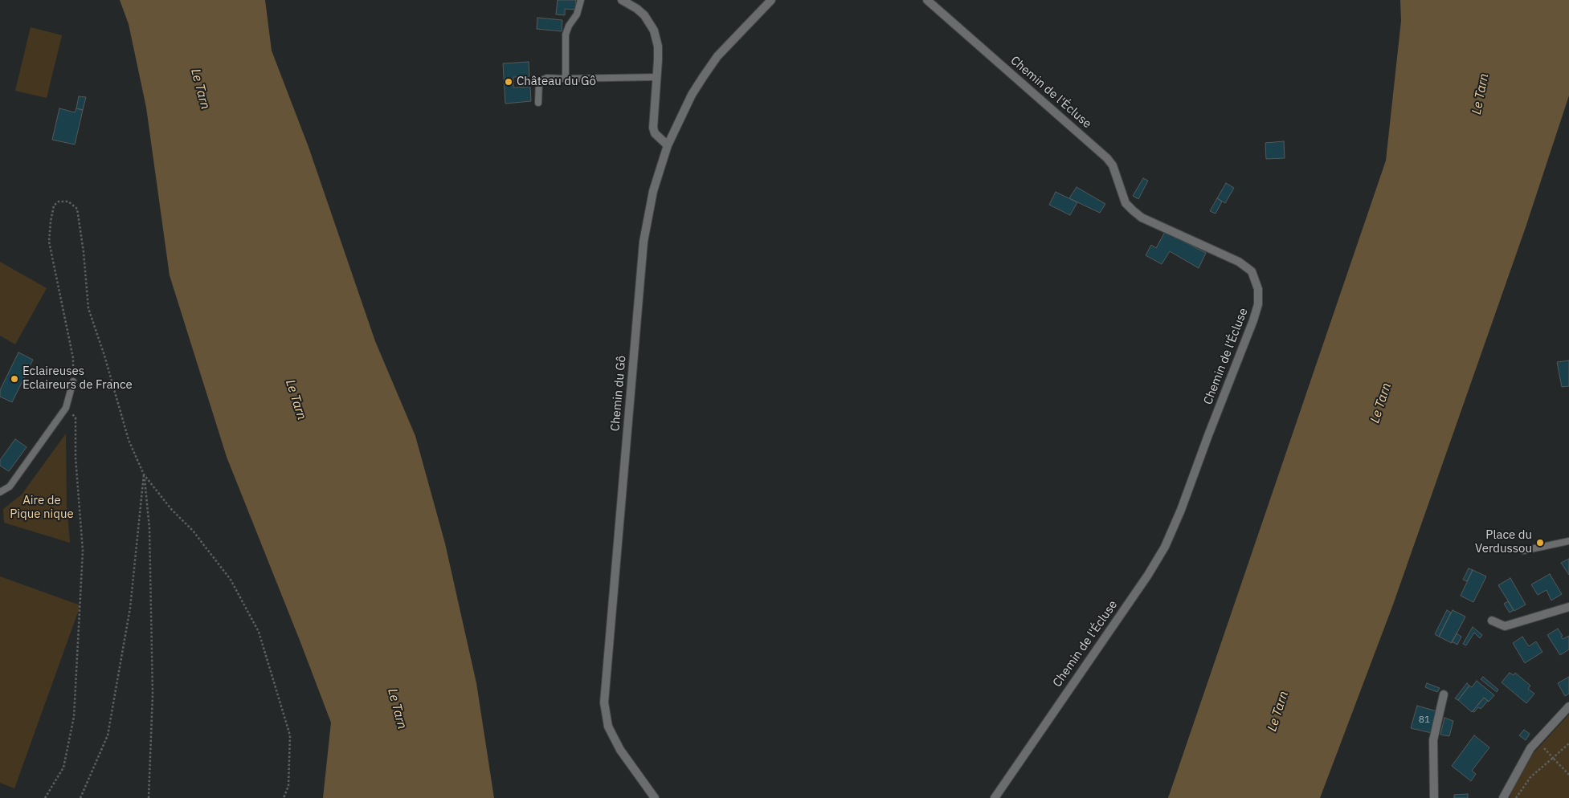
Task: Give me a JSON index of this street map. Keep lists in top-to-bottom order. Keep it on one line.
{"streets":{"street":["Chemin de l'Écluse","Chemin du Gô"]},"water":["Le Tarn"],"parks":["Aire de Pique nique"],"places":["Château du Gô","Eclaireuses Eclaireurs de France","Place du Verdussou"],"house_numbers":["81"]}
